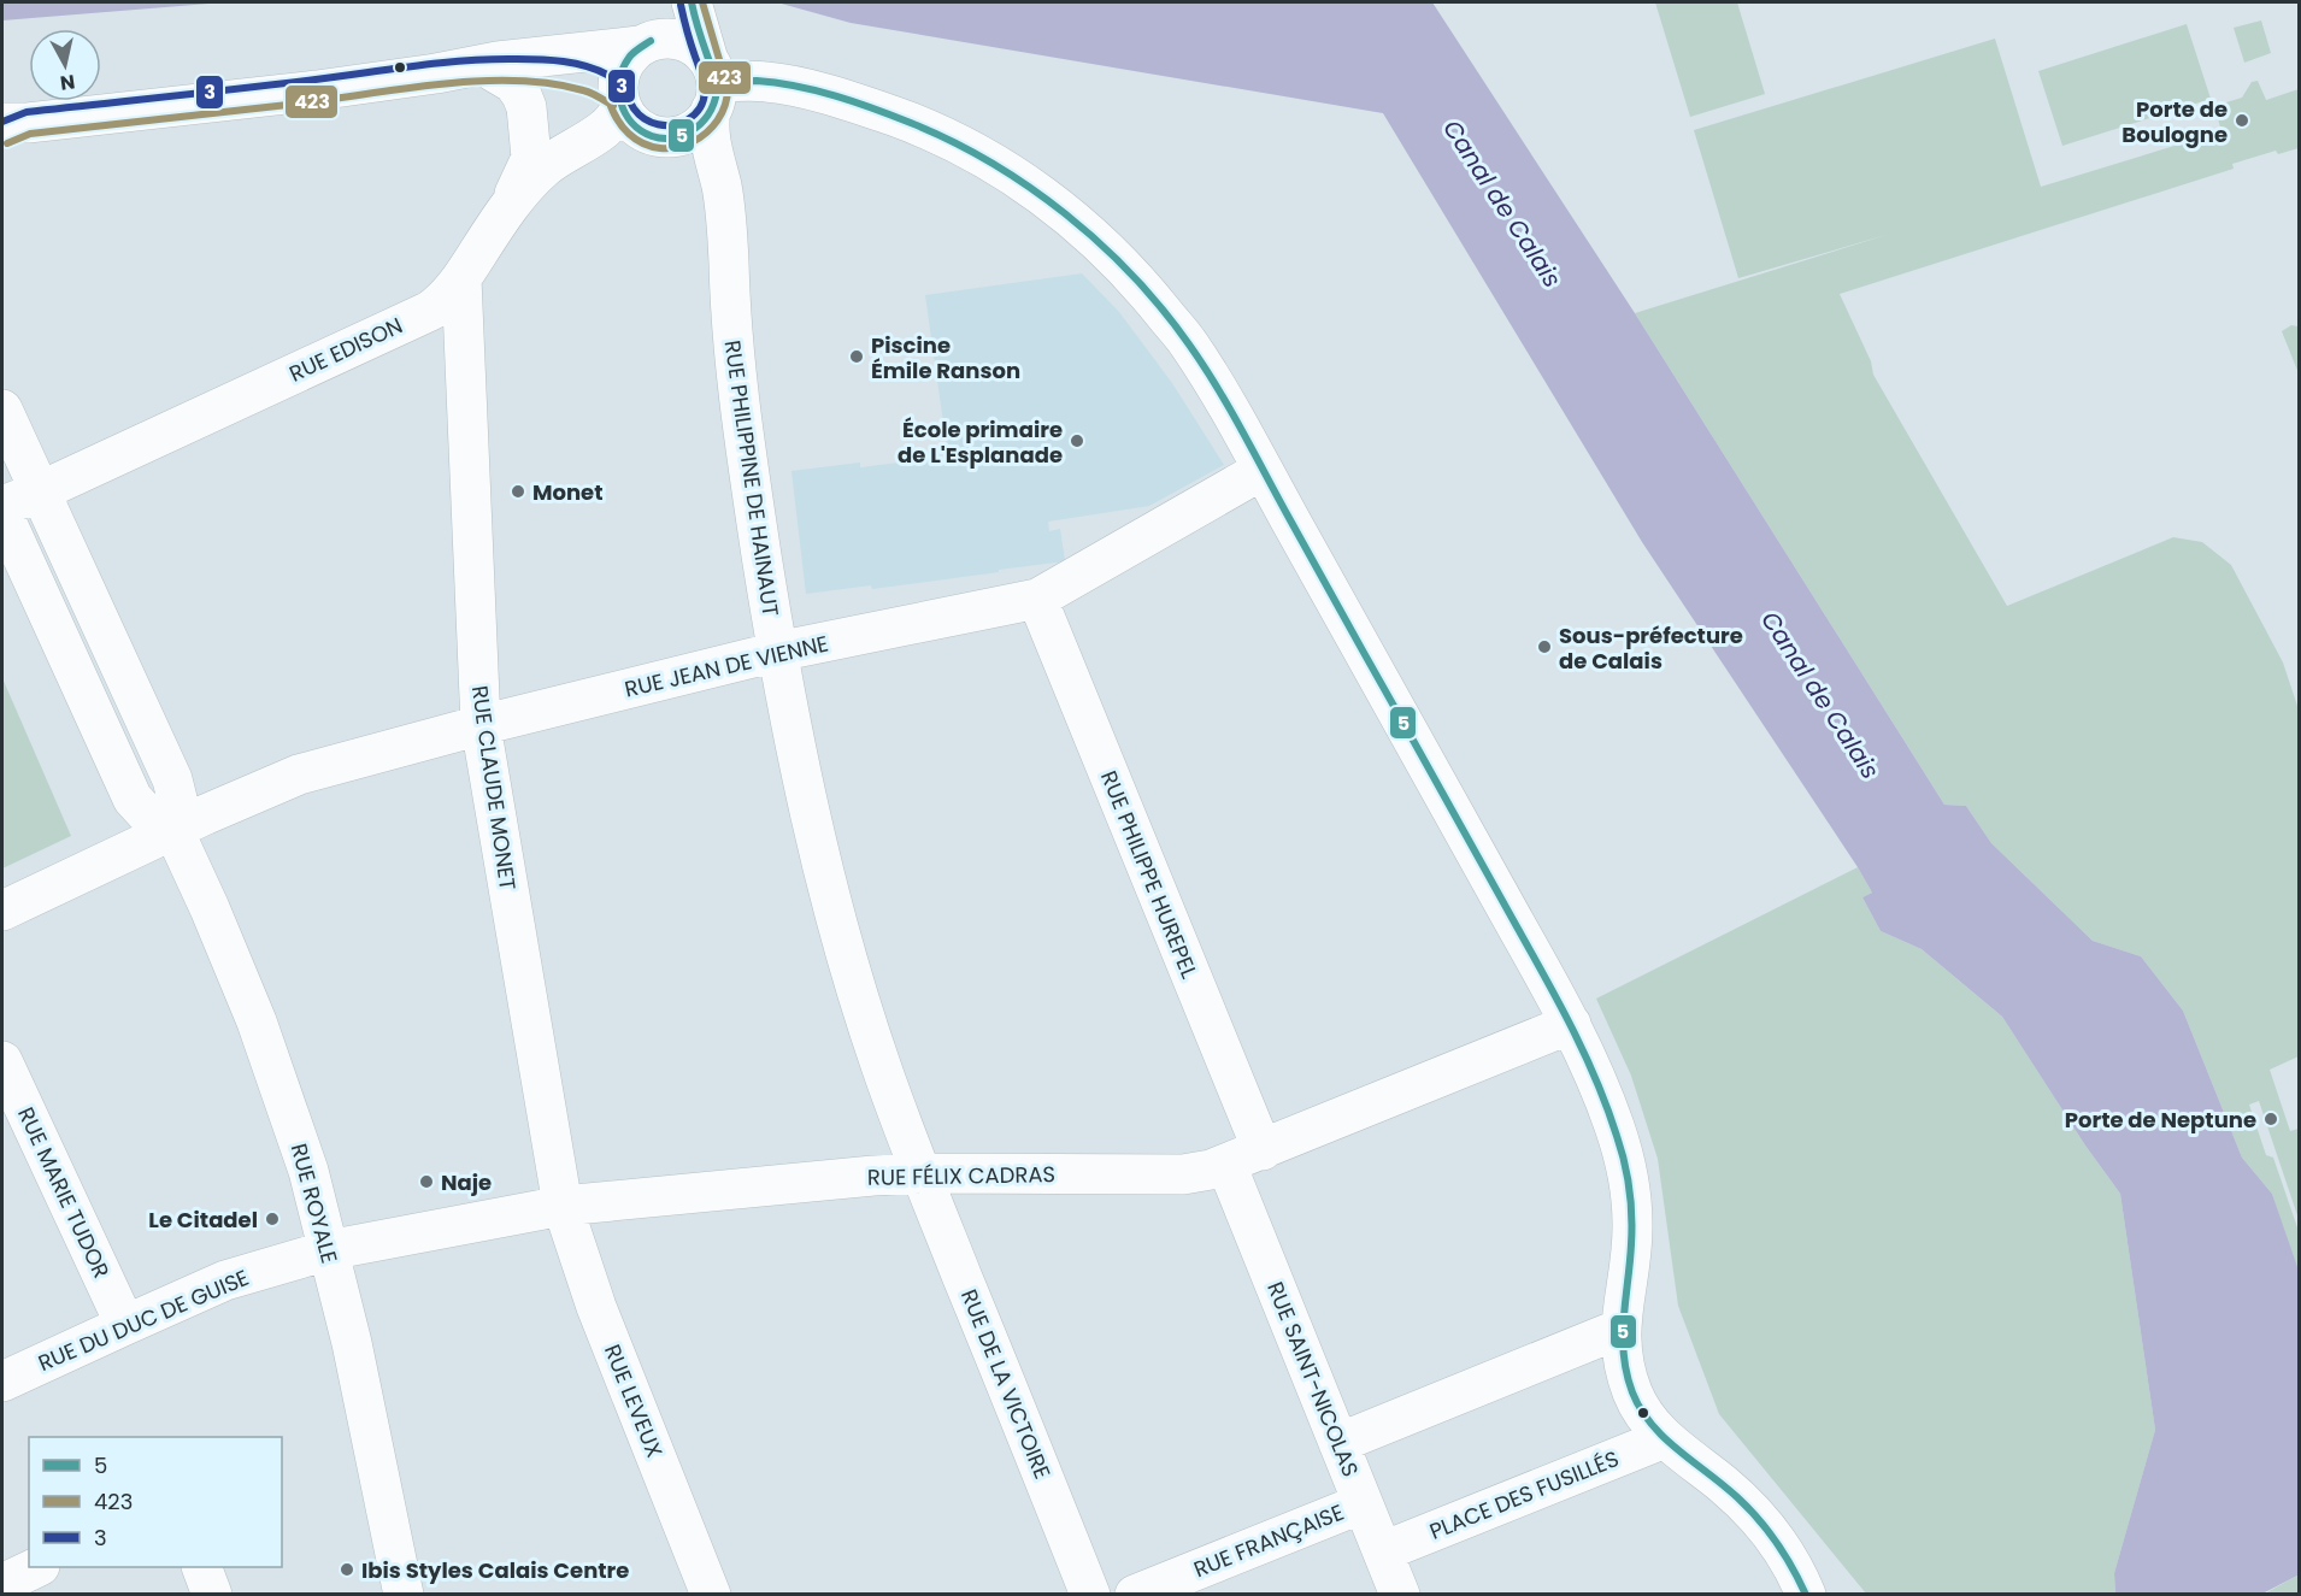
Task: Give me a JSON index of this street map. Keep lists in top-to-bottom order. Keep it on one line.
{"streets":{"street":["RUE EDISON","RUE PHILIPPINE DE HAINAUT","RUE JEAN DE VIENNE","RUE CLAUDE MONET","RUE PHILIPPE HUREPEL","RUE FÉLIX CADRAS","RUE MARIE TUDOR","RUE ROYALE","RUE DU DUC DE GUISE","RUE SAINT-NICOLAS","RUE DE LA VICTOIRE","RUE LEVEUX","PLACE DES FUSILLÉS","RUE FRANÇAISE"]},"crossings":[["RUE EDISON","RUE PHILIPPINE DE HAINAUT"],["RUE EDISON","RUE CLAUDE MONET"],["RUE PHILIPPINE DE HAINAUT","RUE JEAN DE VIENNE"],["RUE PHILIPPINE DE HAINAUT","RUE FÉLIX CADRAS"],["RUE PHILIPPINE DE HAINAUT","RUE DE LA VICTOIRE"],["RUE JEAN DE VIENNE","RUE CLAUDE MONET"],["RUE JEAN DE VIENNE","RUE PHILIPPE HUREPEL"],["RUE JEAN DE VIENNE","RUE ROYALE"],["RUE CLAUDE MONET","RUE FÉLIX CADRAS"],["RUE CLAUDE MONET","RUE LEVEUX"],["RUE PHILIPPE HUREPEL","RUE FÉLIX CADRAS"],["RUE FÉLIX CADRAS","RUE ROYALE"],["RUE FÉLIX CADRAS","RUE DU DUC DE GUISE"],["RUE FÉLIX CADRAS","RUE SAINT-NICOLAS"],["RUE FÉLIX CADRAS","RUE DE LA VICTOIRE"],["RUE FÉLIX CADRAS","RUE LEVEUX"],["RUE MARIE TUDOR","RUE DU DUC DE GUISE"],["RUE ROYALE","RUE DU DUC DE GUISE"],["RUE SAINT-NICOLAS","PLACE DES FUSILLÉS"],["RUE SAINT-NICOLAS","RUE FRANÇAISE"]],"water":["Canal de Calais"],"places":["Porte de Boulogne","Piscine Émile Ranson","École primaire de L'Esplanade","Monet","Sous-préfecture de Calais","Porte de Neptune","Naje","Le Citadel","Ibis Styles Calais Centre"],"lines":["transit line 5","transit line 423","transit line 3"],"legend":["5","423","3"],"north":"bottom"}
